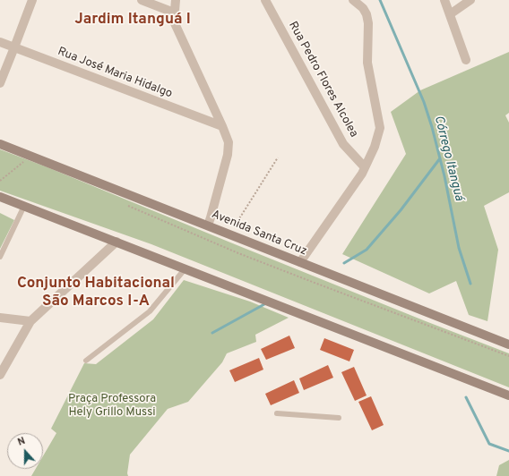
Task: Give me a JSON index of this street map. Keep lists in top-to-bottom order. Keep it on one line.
{"streets":{"main road":["Avenida Santa Cruz"],"street":["Rua José Maria Hidalgo","Rua Pedro Flores Alcolea"]},"districts":["Jardim Itanguá I","Conjunto Habitacional São Marcos I-A"],"water":["Córrego Itanguá"],"parks":["Praça Professora Hely Grillo Mussi"],"north":"top"}
